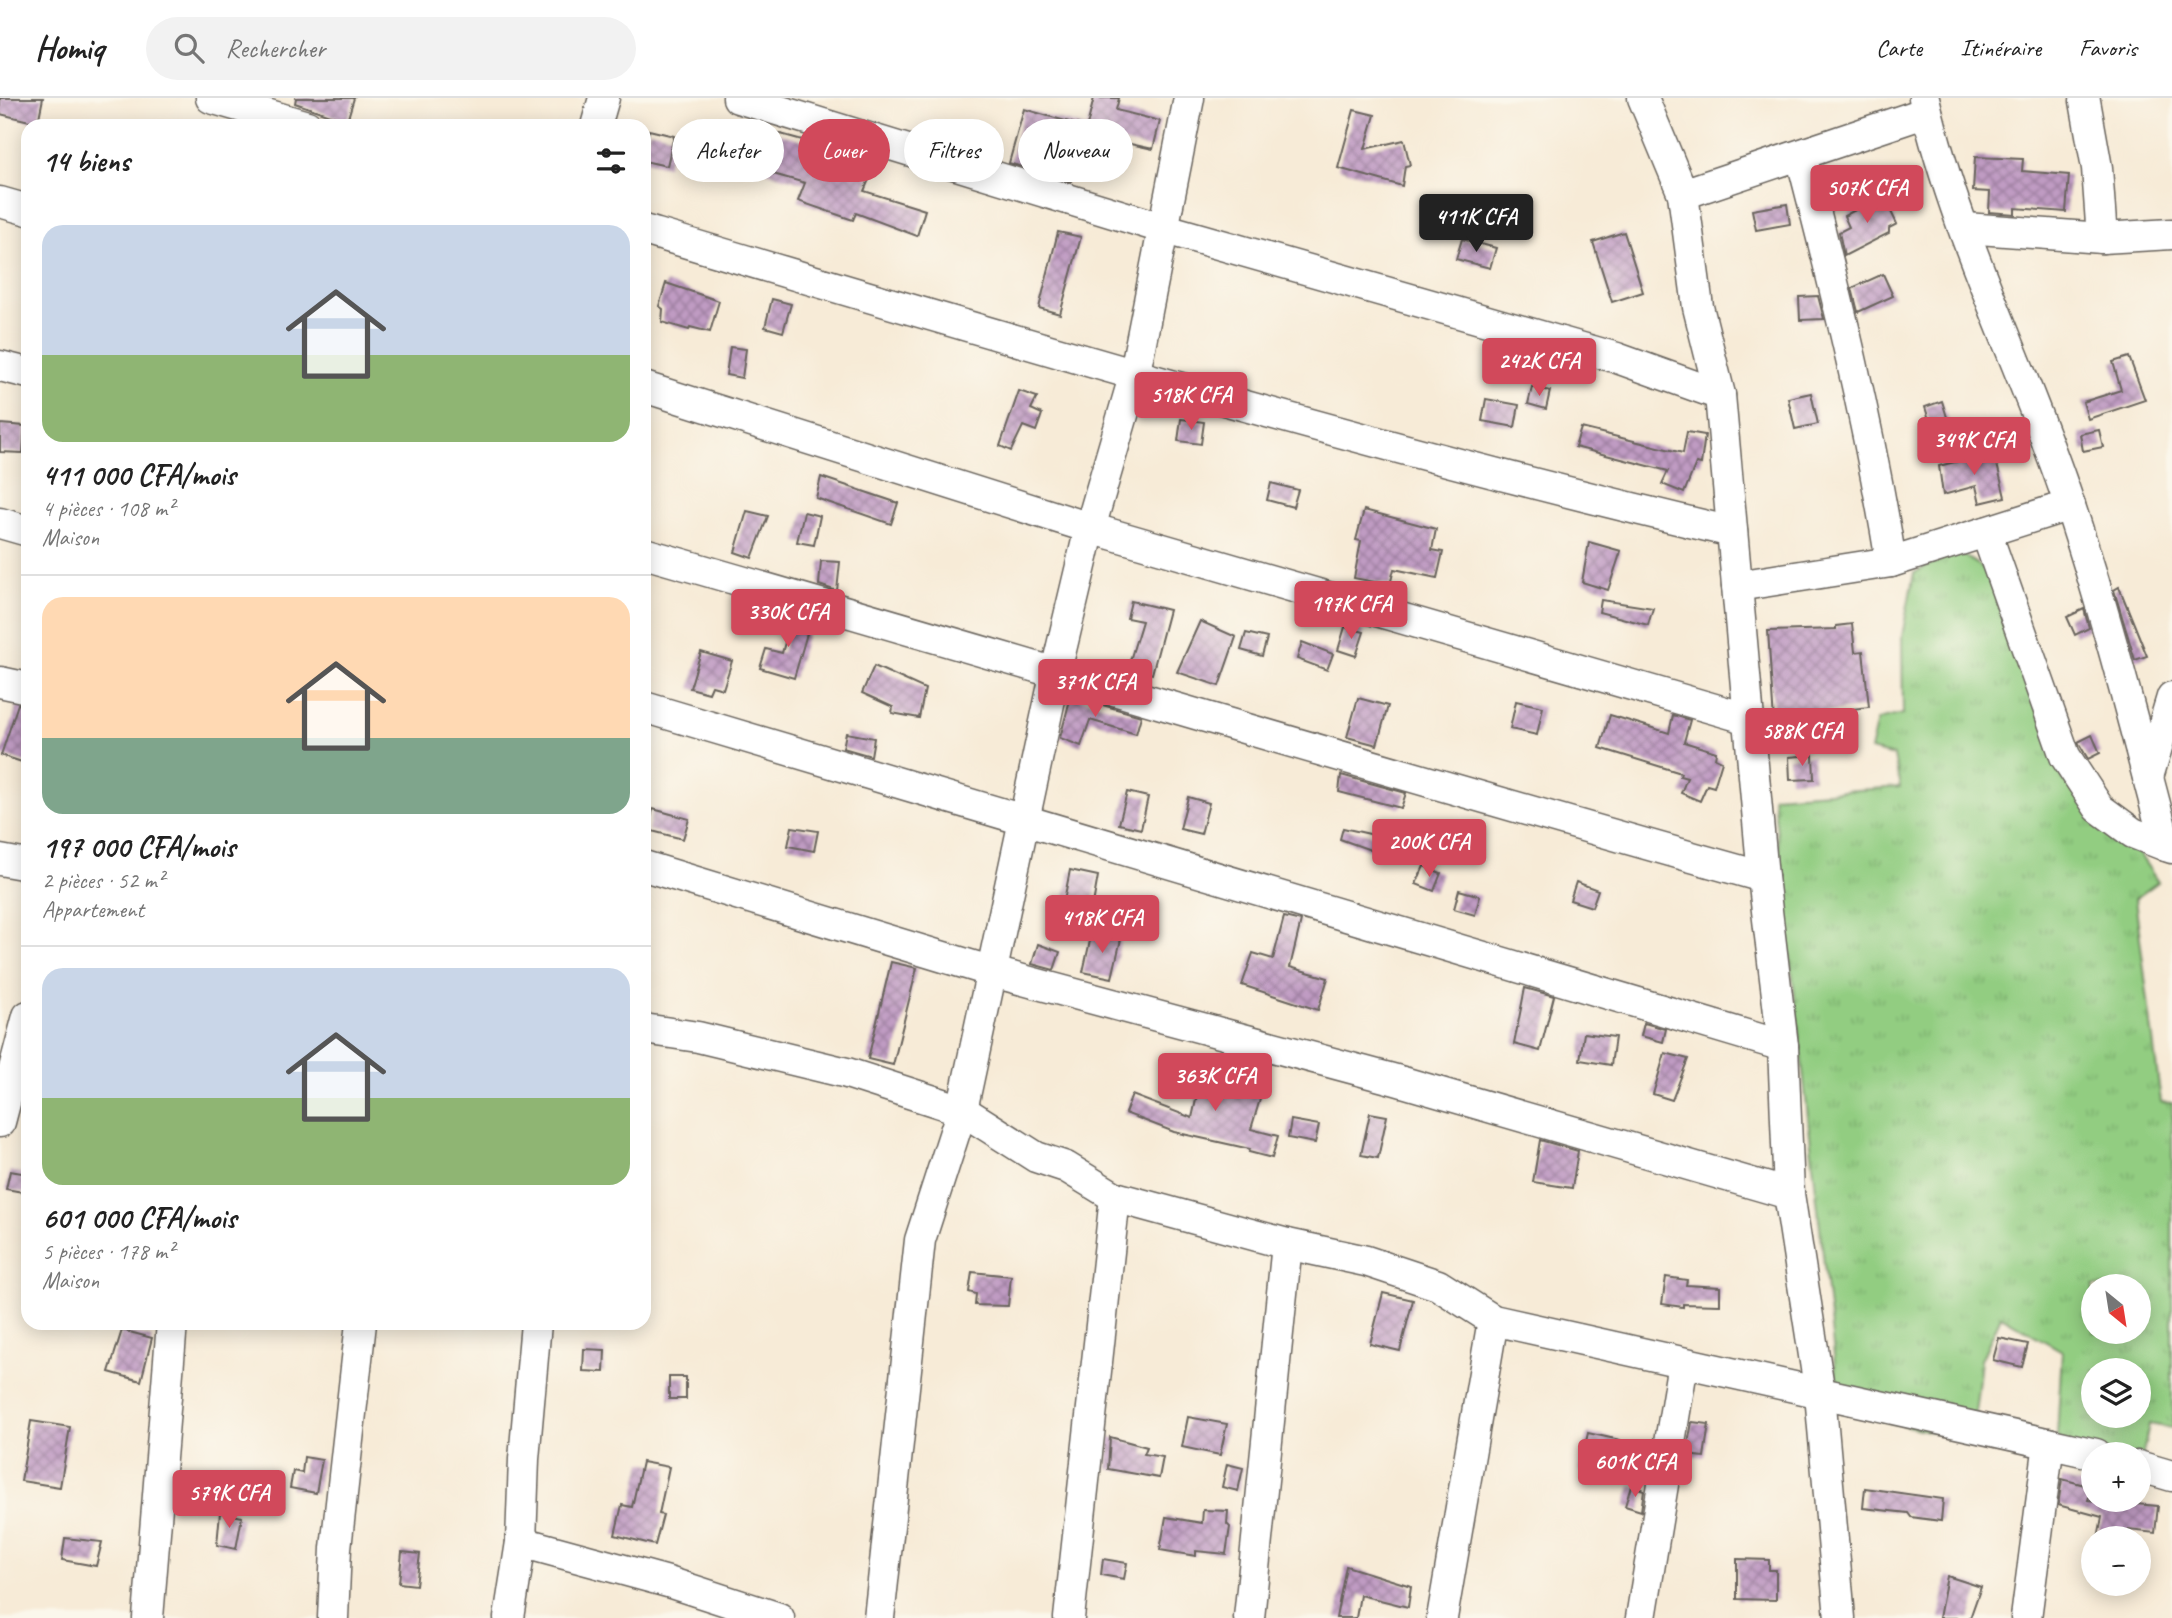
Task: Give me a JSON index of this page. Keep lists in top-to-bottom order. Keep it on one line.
{"north":"bottom right","page":{"header":"Homiq","search":"Rechercher","nav":["Carte","Itinéraire","Favoris"],"chip":["Acheter","Louer","Filtres","Nouveau"],"heading":"14 biens","price":["507K CFA","411K CFA","242K CFA","518K CFA","349K CFA","197K CFA","330K CFA","371K CFA","588K CFA","200K CFA","418K CFA","363K CFA","601K CFA","579K CFA"],"list":[{"name":"411 000 CFA/mois","note":"4 pièces · 108 m² · Maison"},{"name":"197 000 CFA/mois","note":"2 pièces · 52 m² · Appartement"},{"name":"601 000 CFA/mois","note":"5 pièces · 178 m² · Maison"}],"map_buttons":["+","−"]}}
